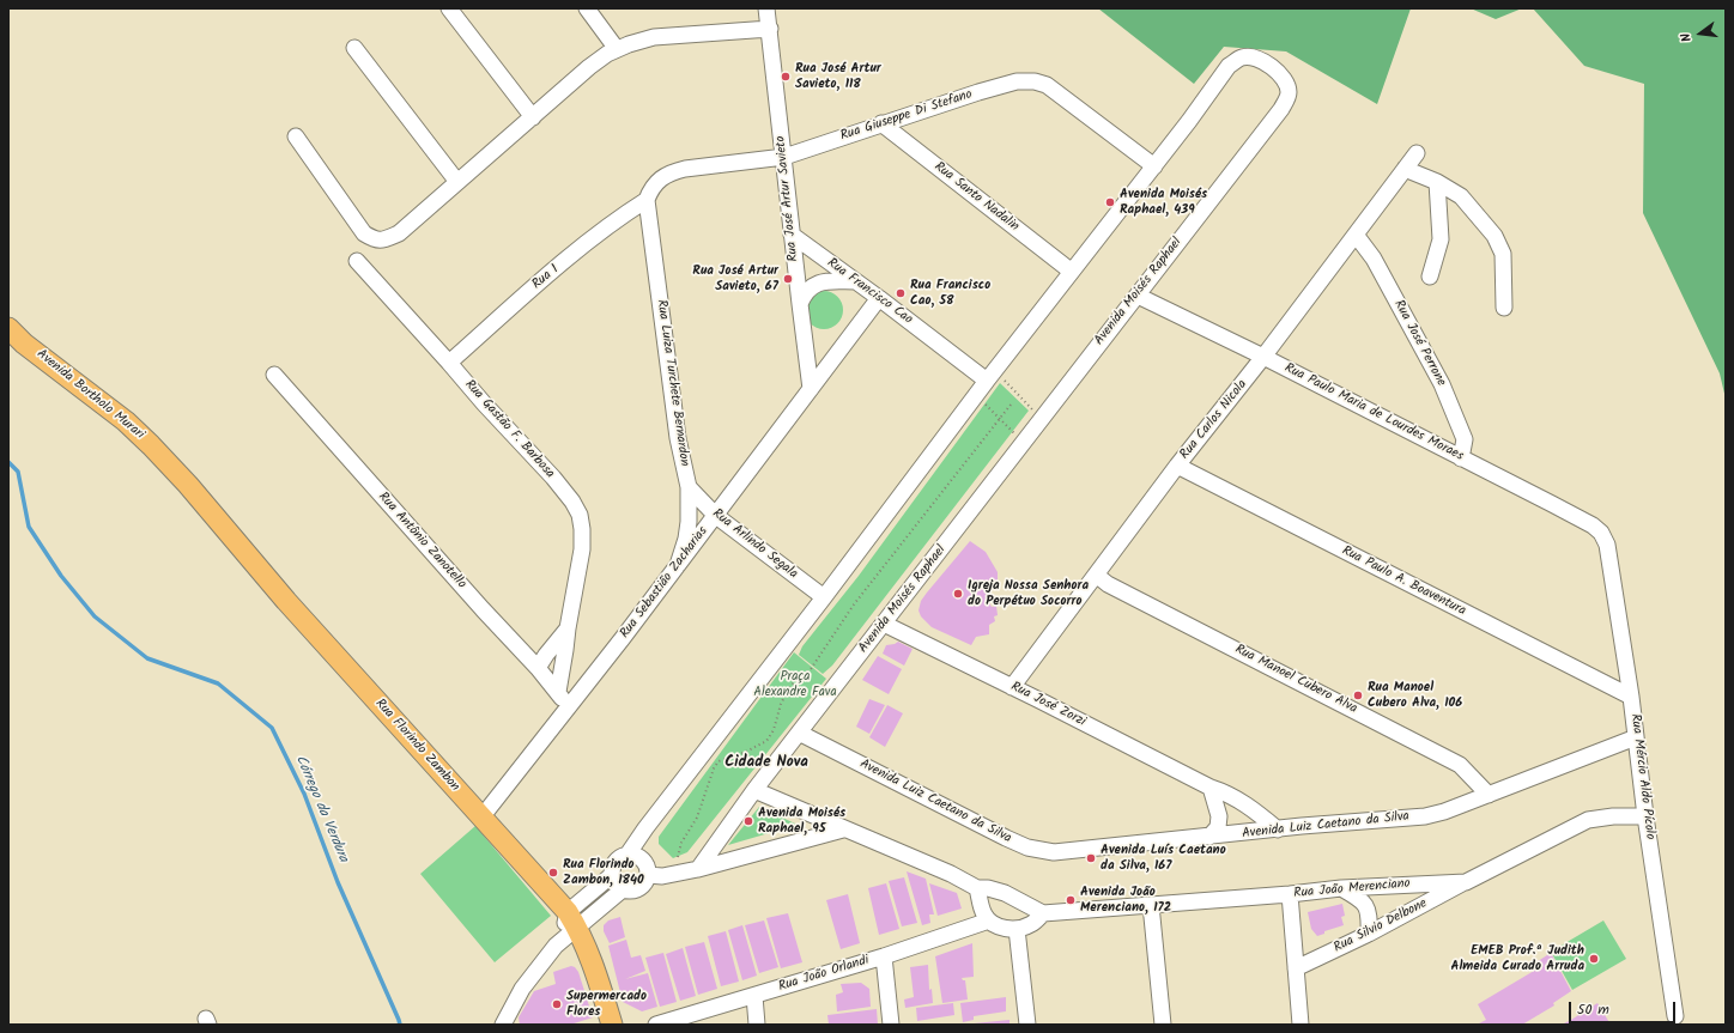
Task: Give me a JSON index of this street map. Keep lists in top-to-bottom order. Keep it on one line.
{"streets":{"main road":["Avenida Bortholo Murari","Rua Florindo Zambon"],"street":["Rua Giuseppe Di Stefano","Rua Santo Nadalin","Rua José Artur Savieto","Rua 1","Rua Francisco Cao","Avenida Moisés Raphael","Rua José Perrone","Rua Luiza Turchete Bernardon","Rua Paulo Maria de Lourdes Moraes","Rua Carlos Nicola","Rua Gastão F. Barbosa","Rua Antônio Zanotello","Rua Arlindo Segala","Rua Paulo A. Boaventura","Rua Sebastião Zacharias","Rua Manoel Cubero Alva","Rua José Zorzi","Rua Mércio Aldo Pícolo","Avenida Luiz Caetano da Silva","Rua João Merenciano","Rua Silvio Delbone","Rua João Orlandi"]},"crossings":[["Rua Giuseppe Di Stefano","Rua Santo Nadalin"],["Rua Giuseppe Di Stefano","Rua José Artur Savieto"],["Rua Giuseppe Di Stefano","Rua 1"],["Rua Giuseppe Di Stefano","Avenida Moisés Raphael"],["Rua Giuseppe Di Stefano","Rua Luiza Turchete Bernardon"],["Rua Santo Nadalin","Avenida Moisés Raphael"],["Rua José Artur Savieto","Rua Francisco Cao"],["Rua José Artur Savieto","Rua Sebastião Zacharias"],["Rua 1","Rua Luiza Turchete Bernardon"],["Rua 1","Rua Gastão F. Barbosa"],["Rua Francisco Cao","Avenida Moisés Raphael"],["Rua Francisco Cao","Rua Sebastião Zacharias"],["Avenida Moisés Raphael","Rua Paulo Maria de Lourdes Moraes"],["Avenida Moisés Raphael","Rua Arlindo Segala"],["Avenida Moisés Raphael","Rua José Zorzi"],["Avenida Moisés Raphael","Avenida Luiz Caetano da Silva"],["Rua José Perrone","Rua Paulo Maria de Lourdes Moraes"],["Rua José Perrone","Rua Carlos Nicola"],["Rua Luiza Turchete Bernardon","Rua Arlindo Segala"],["Rua Luiza Turchete Bernardon","Rua Sebastião Zacharias"],["Avenida Bortholo Murari","Rua Florindo Zambon"],["Rua Paulo Maria de Lourdes Moraes","Rua Carlos Nicola"],["Rua Paulo Maria de Lourdes Moraes","Rua Mércio Aldo Pícolo"],["Rua Carlos Nicola","Rua Paulo A. Boaventura"],["Rua Carlos Nicola","Rua Manoel Cubero Alva"],["Rua Carlos Nicola","Rua José Zorzi"],["Rua Gastão F. Barbosa","Rua Antônio Zanotello"],["Rua Antônio Zanotello","Rua Sebastião Zacharias"],["Rua Arlindo Segala","Rua Sebastião Zacharias"],["Rua Paulo A. Boaventura","Rua Mércio Aldo Pícolo"],["Rua Sebastião Zacharias","Rua Florindo Zambon"],["Rua Manoel Cubero Alva","Avenida Luiz Caetano da Silva"],["Rua José Zorzi","Avenida Luiz Caetano da Silva"],["Rua Mércio Aldo Pícolo","Avenida Luiz Caetano da Silva"],["Rua Mércio Aldo Pícolo","Rua João Merenciano"],["Rua João Merenciano","Rua Silvio Delbone"]],"districts":["Cidade Nova"],"water":["Córrego da Verdura"],"parks":["Praça Alexandre Fava"],"places":["Rua José Artur Savieto, 118","Avenida Moisés Raphael, 439","Rua José Artur Savieto, 67","Rua Francisco Cao, 58","Igreja Nossa Senhora do Perpétuo Socorro","Rua Manoel Cubero Alva, 106","Avenida Moisés Raphael, 95","Avenida Luís Caetano da Silva, 167","Rua Florindo Zambon, 1840","Avenida João Merenciano, 172","EMEB Prof.ª Judith Almeida Curado Arruda","Supermercado Flores"],"scale_bar":"50 m","north":"left"}
